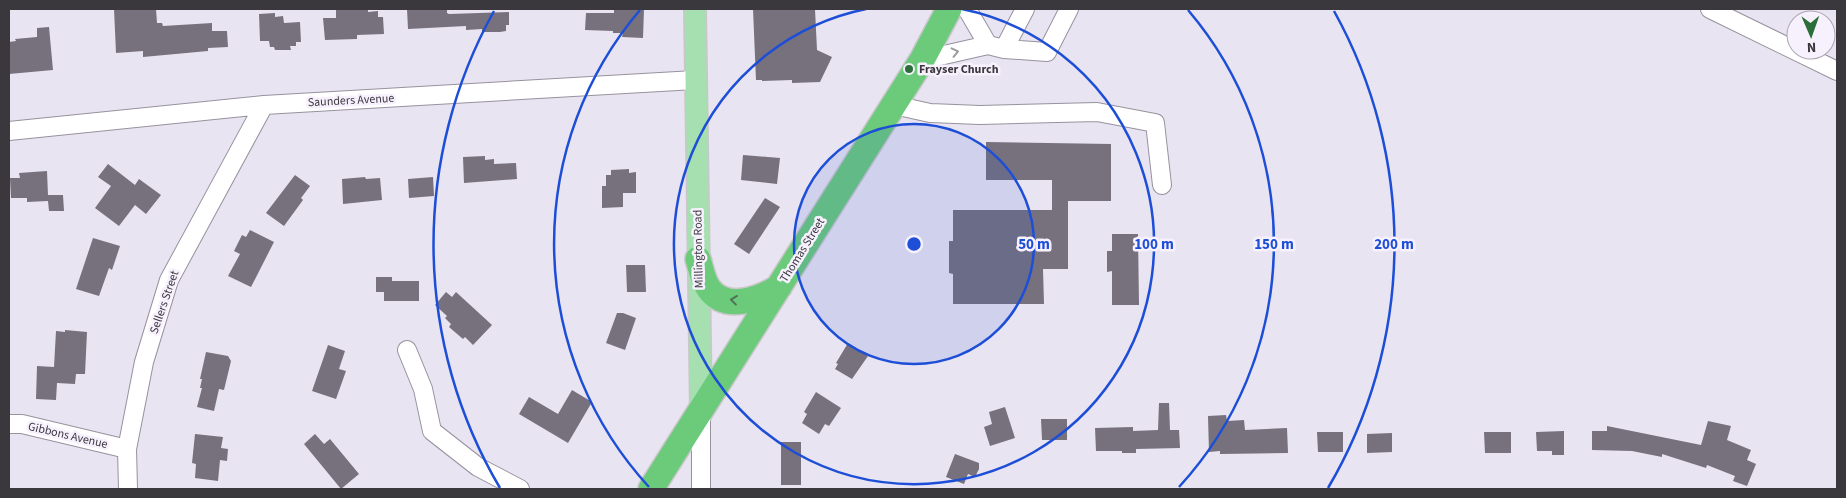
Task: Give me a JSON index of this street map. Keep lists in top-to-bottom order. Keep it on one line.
{"streets":{"highway":["Thomas Street"],"main road":["Millington Road"],"street":["Saunders Avenue","Sellers Street","Gibbons Avenue"]},"crossings":[["Saunders Avenue","Millington Road"],["Saunders Avenue","Sellers Street"],["Millington Road","Thomas Street"],["Sellers Street","Gibbons Avenue"]],"places":["Frayser Church"],"north":"bottom","rings":["50 m","100 m","150 m","200 m"]}
